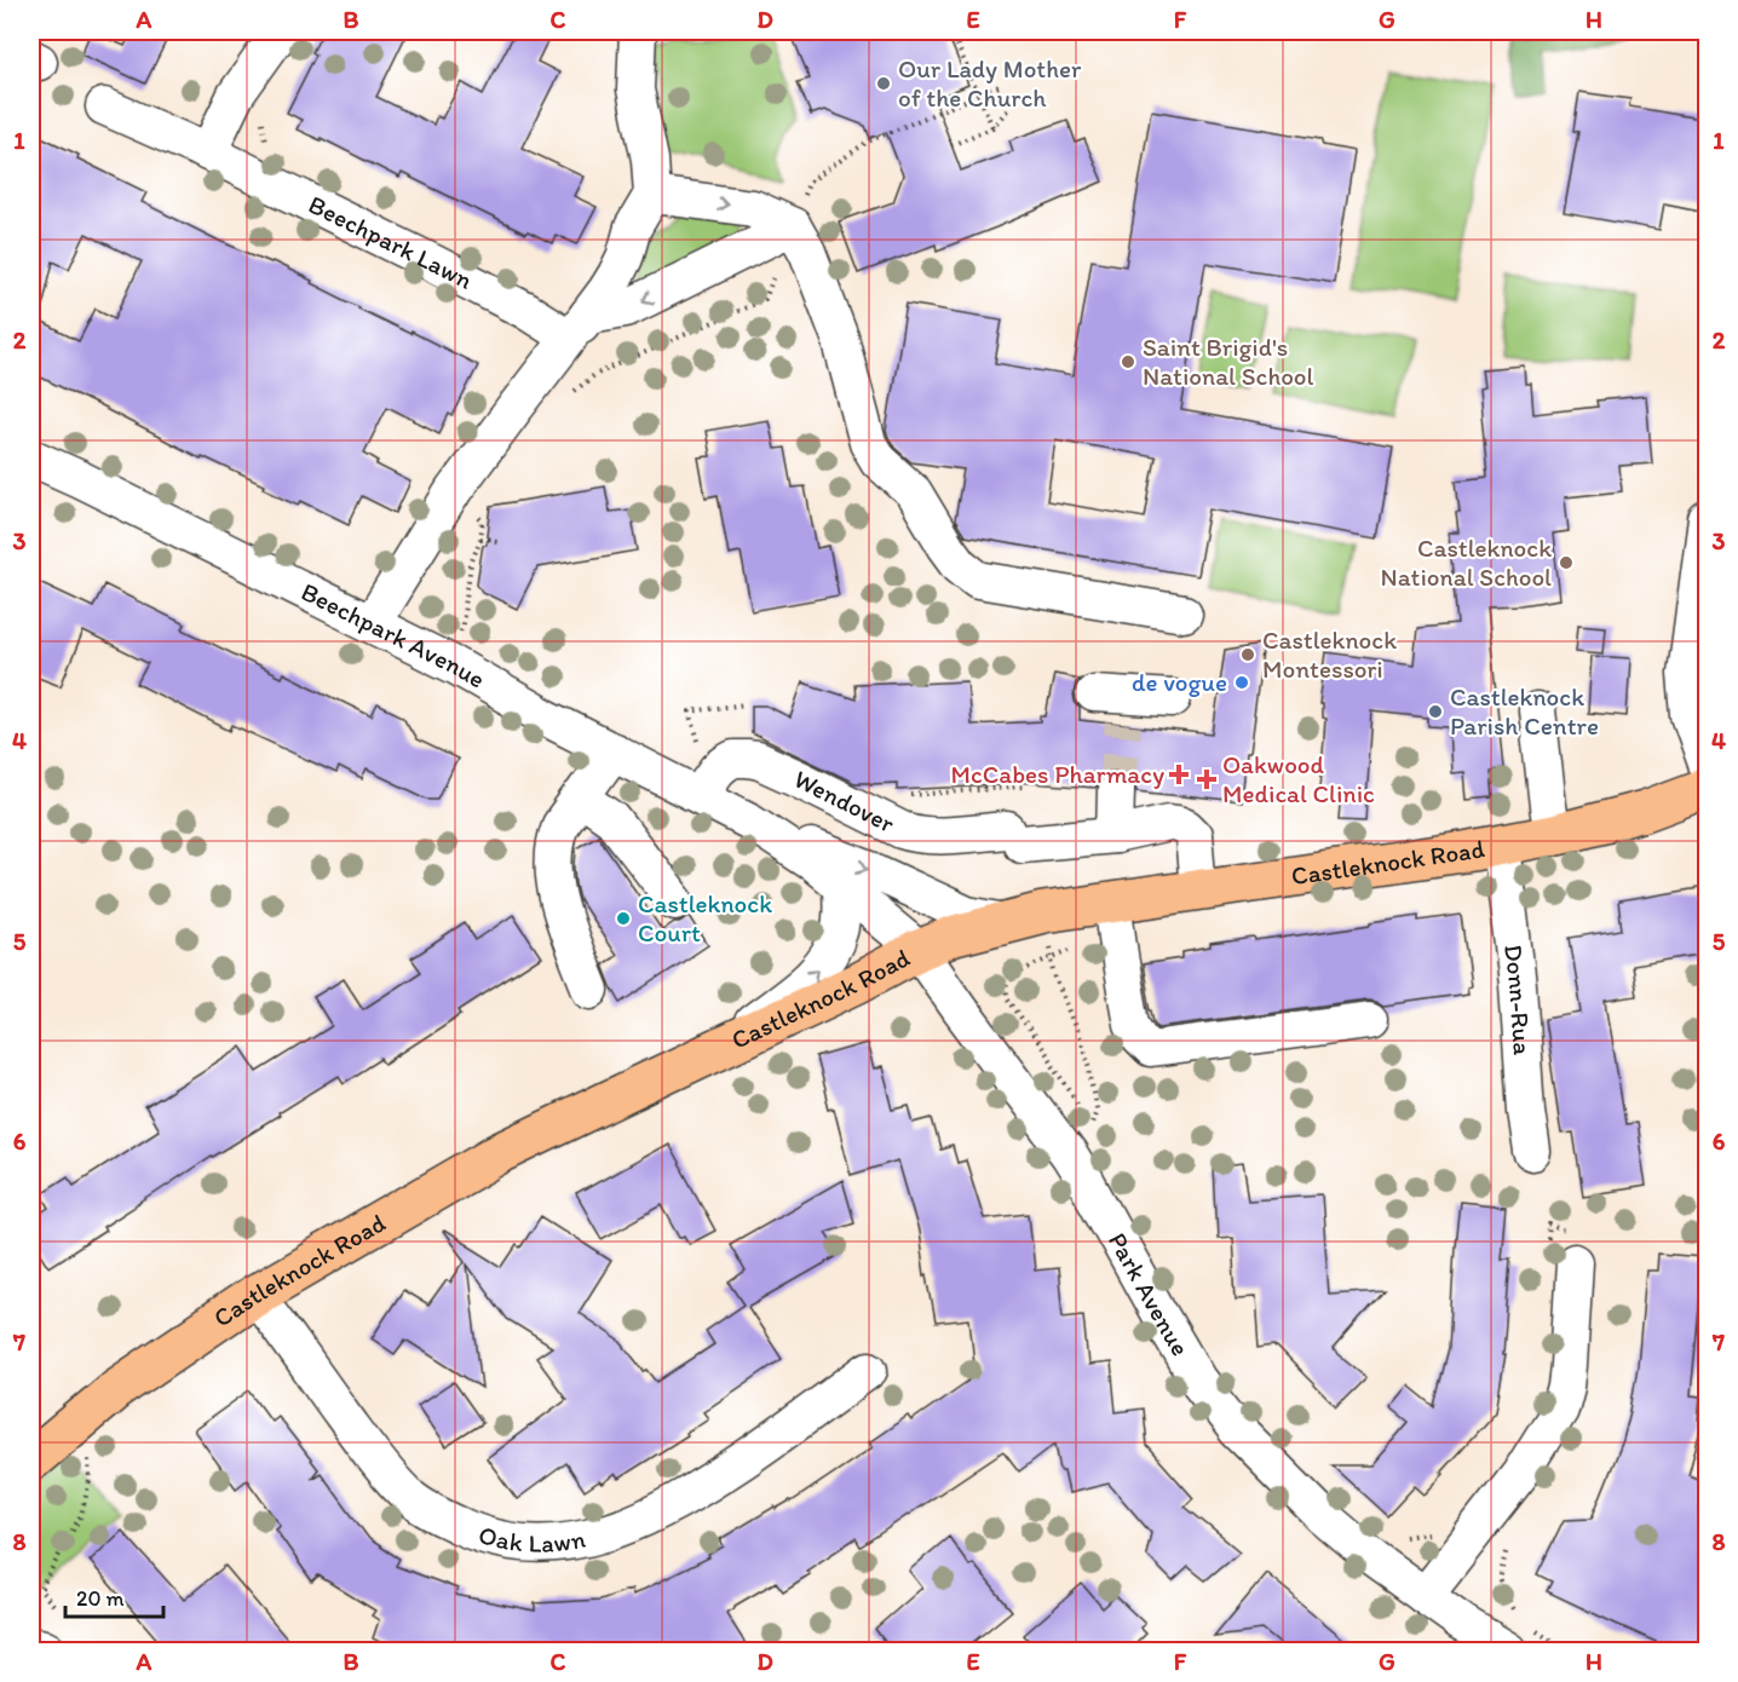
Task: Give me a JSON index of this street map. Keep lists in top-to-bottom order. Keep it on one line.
{"streets":{"main road":["Castleknock Road"],"street":["Beechpark Lawn","Beechpark Avenue","Wendover","Donn-Rua","Park Avenue","Oak Lawn"]},"crossings":[["Beechpark Avenue","Wendover"],["Beechpark Avenue","Castleknock Road"],["Beechpark Avenue","Park Avenue"],["Wendover","Castleknock Road"],["Castleknock Road","Donn-Rua"],["Castleknock Road","Park Avenue"],["Castleknock Road","Oak Lawn"]],"places":{"other":["Our Lady Mother of the Church","Saint Brigid's National School","Castleknock National School","Castleknock Montessori","de vogue","Castleknock Parish Centre","Castleknock Court"],"health":["McCabes Pharmacy","Oakwood Medical Clinic"]},"scale_bar":"20 m","grid":{"columns":["A","B","C","D","E","F","G","H"],"rows":["1","2","3","4","5","6","7","8"]}}
